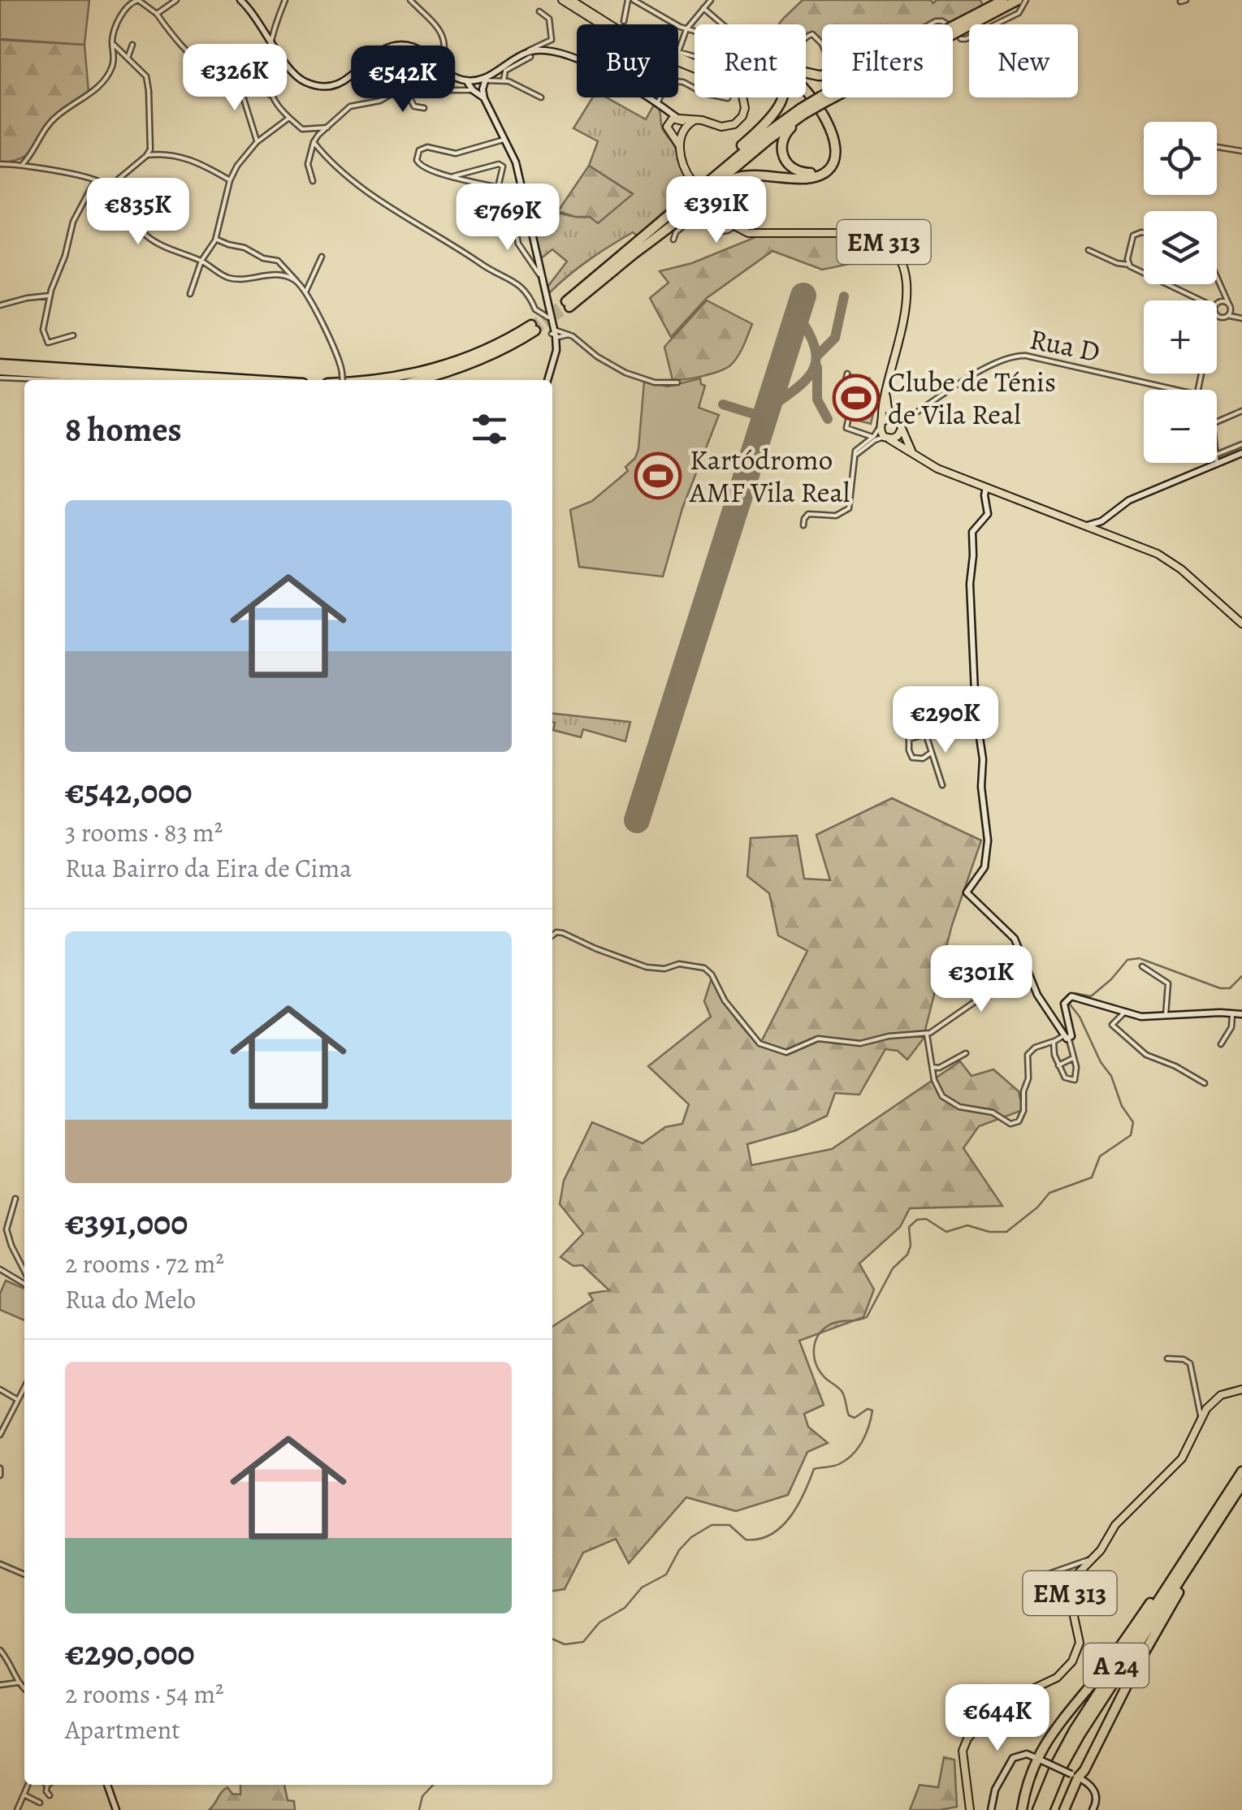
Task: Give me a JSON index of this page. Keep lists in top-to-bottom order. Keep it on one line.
{"streets":{"highway":["A 24"],"main road":["EM 313"],"street":["Rua D"]},"crossings":[["EM 313","Rua D"]],"places":{"sports":["Clube de Ténis de Vila Real","Kartódromo AMF Vila Real"]},"page":{"chip":["Buy","Rent","Filters","New"],"price":["€326K","€542K","€391K","€835K","€769K","€290K","€301K","€644K"],"map_buttons":["+","−"],"heading":"8 homes","list":[{"name":"€542,000","note":"3 rooms · 83 m² · Rua Bairro da Eira de Cima"},{"name":"€391,000","note":"2 rooms · 72 m² · Rua do Melo"},{"name":"€290,000","note":"2 rooms · 54 m² · Apartment"}]}}
